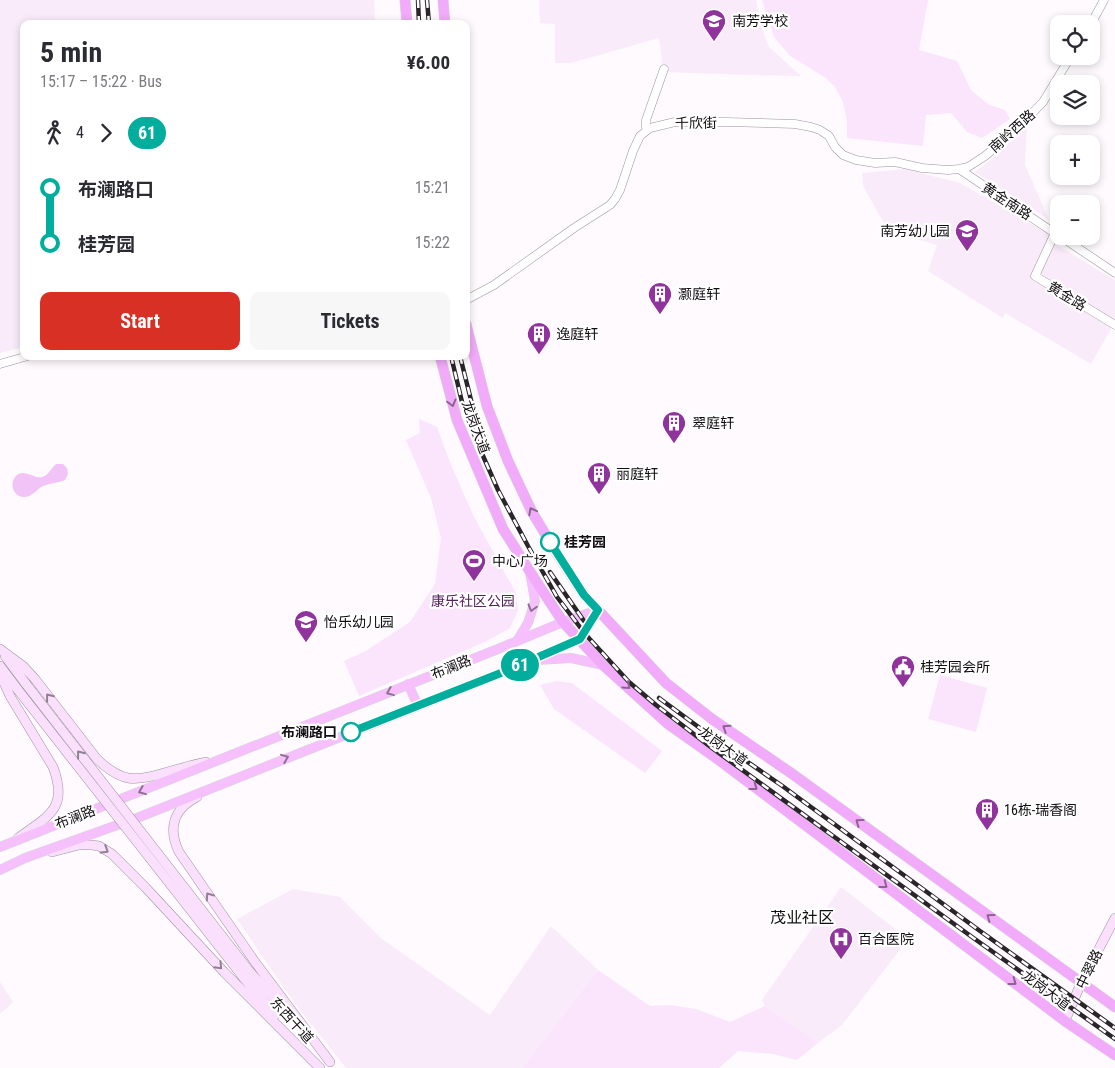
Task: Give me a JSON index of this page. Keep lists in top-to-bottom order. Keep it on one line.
{"streets":{"highway":["龙岗大道"],"main road":["布澜路","中翠路","东西干道"],"street":["千欣街","南岭西路","黄金南路","黄金路"]},"crossings":[["千欣街","南岭西路"],["千欣街","黄金南路"],["南岭西路","黄金南路"],["龙岗大道","布澜路"],["龙岗大道","中翠路"]],"districts":["茂业社区"],"parks":["康乐社区公园"],"places":{"school or university":["南芳学校","南芳幼儿园","怡乐幼儿园"],"building":["灏庭轩","逸庭轩","翠庭轩","丽庭轩","16栋-瑞香阁"],"other":["桂芳园","布澜路口"],"sports":["中心广场"],"public building":["桂芳园会所"],"hospital":["百合医院"]},"lines":["bus line 61"],"page":{"on_map":"61","map_buttons":["+","−"],"heading":["5 min","15:17 – 15:22 · Bus","¥6.00"],"legs":["4","61"],"list":[{"name":"布澜路口","value":"15:21"},{"name":"桂芳园","value":"15:22"}],"buttons":["Start","Tickets"]}}
